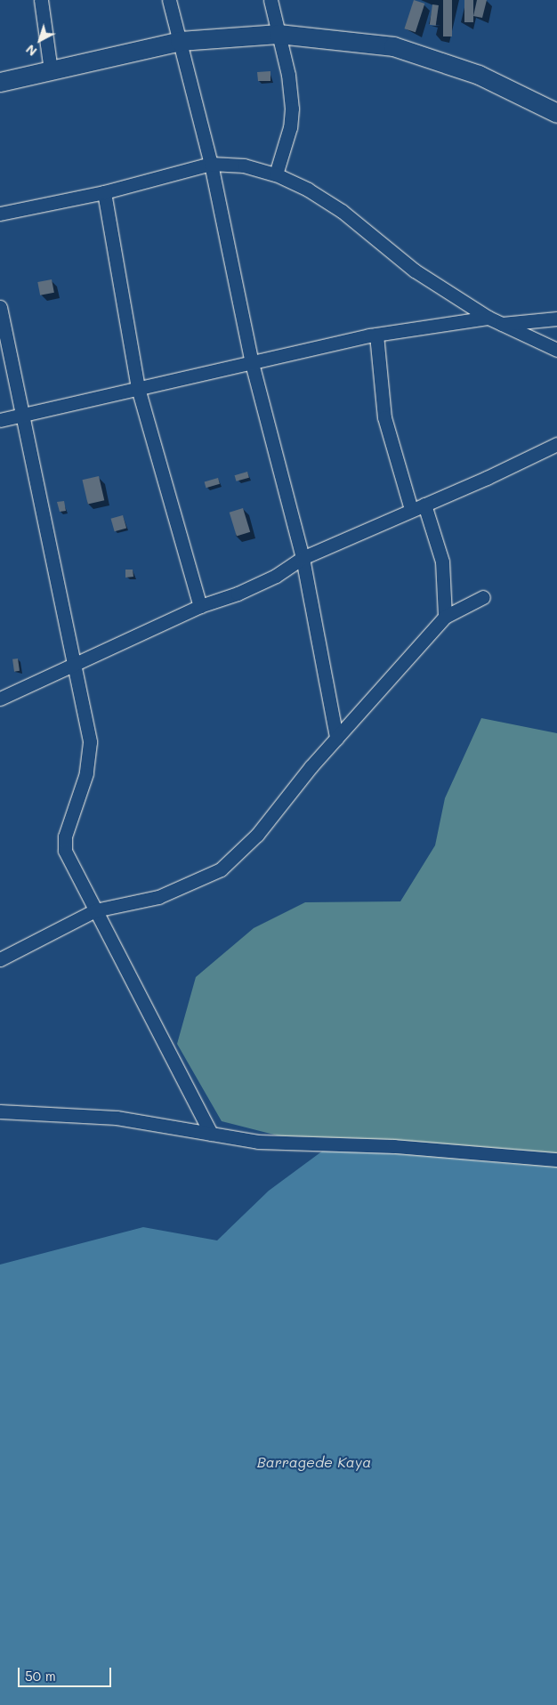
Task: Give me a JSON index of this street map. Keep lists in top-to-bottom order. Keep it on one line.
{"water":["Barragede Kaya"],"scale_bar":"50 m","north":"bottom left"}
